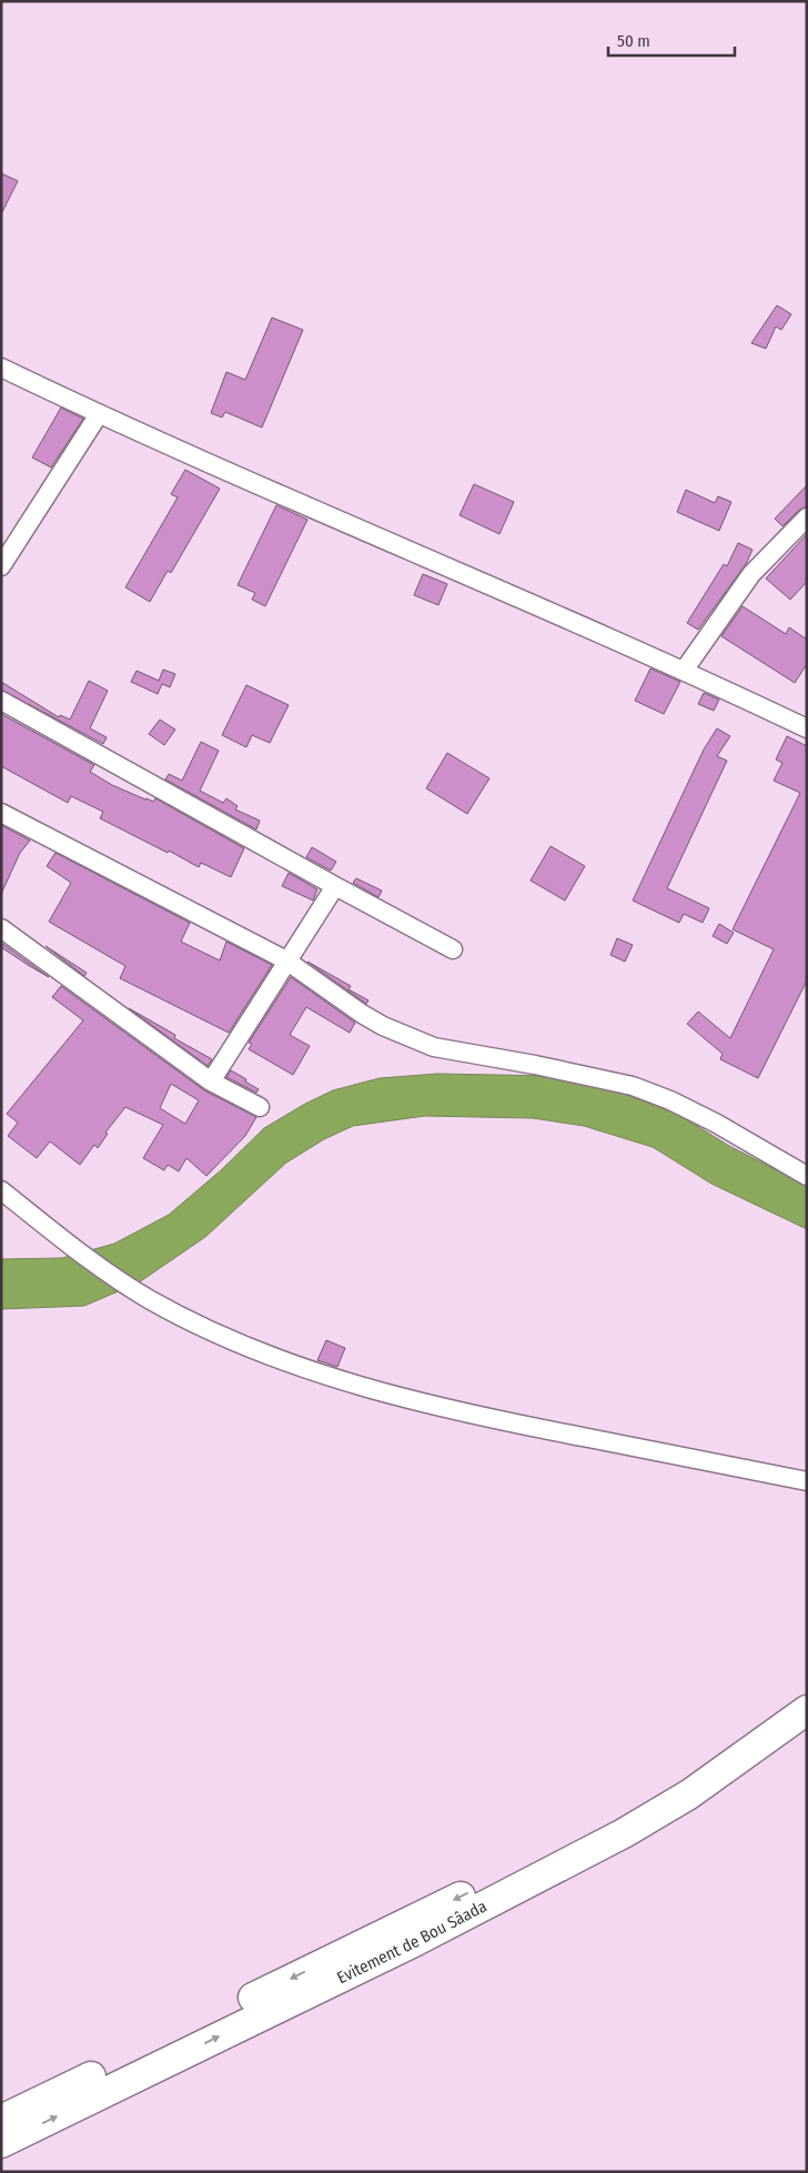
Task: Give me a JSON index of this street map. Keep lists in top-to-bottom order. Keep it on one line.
{"streets":{"highway":["Evitement de Bou Sâada"]},"scale_bar":"50 m"}
